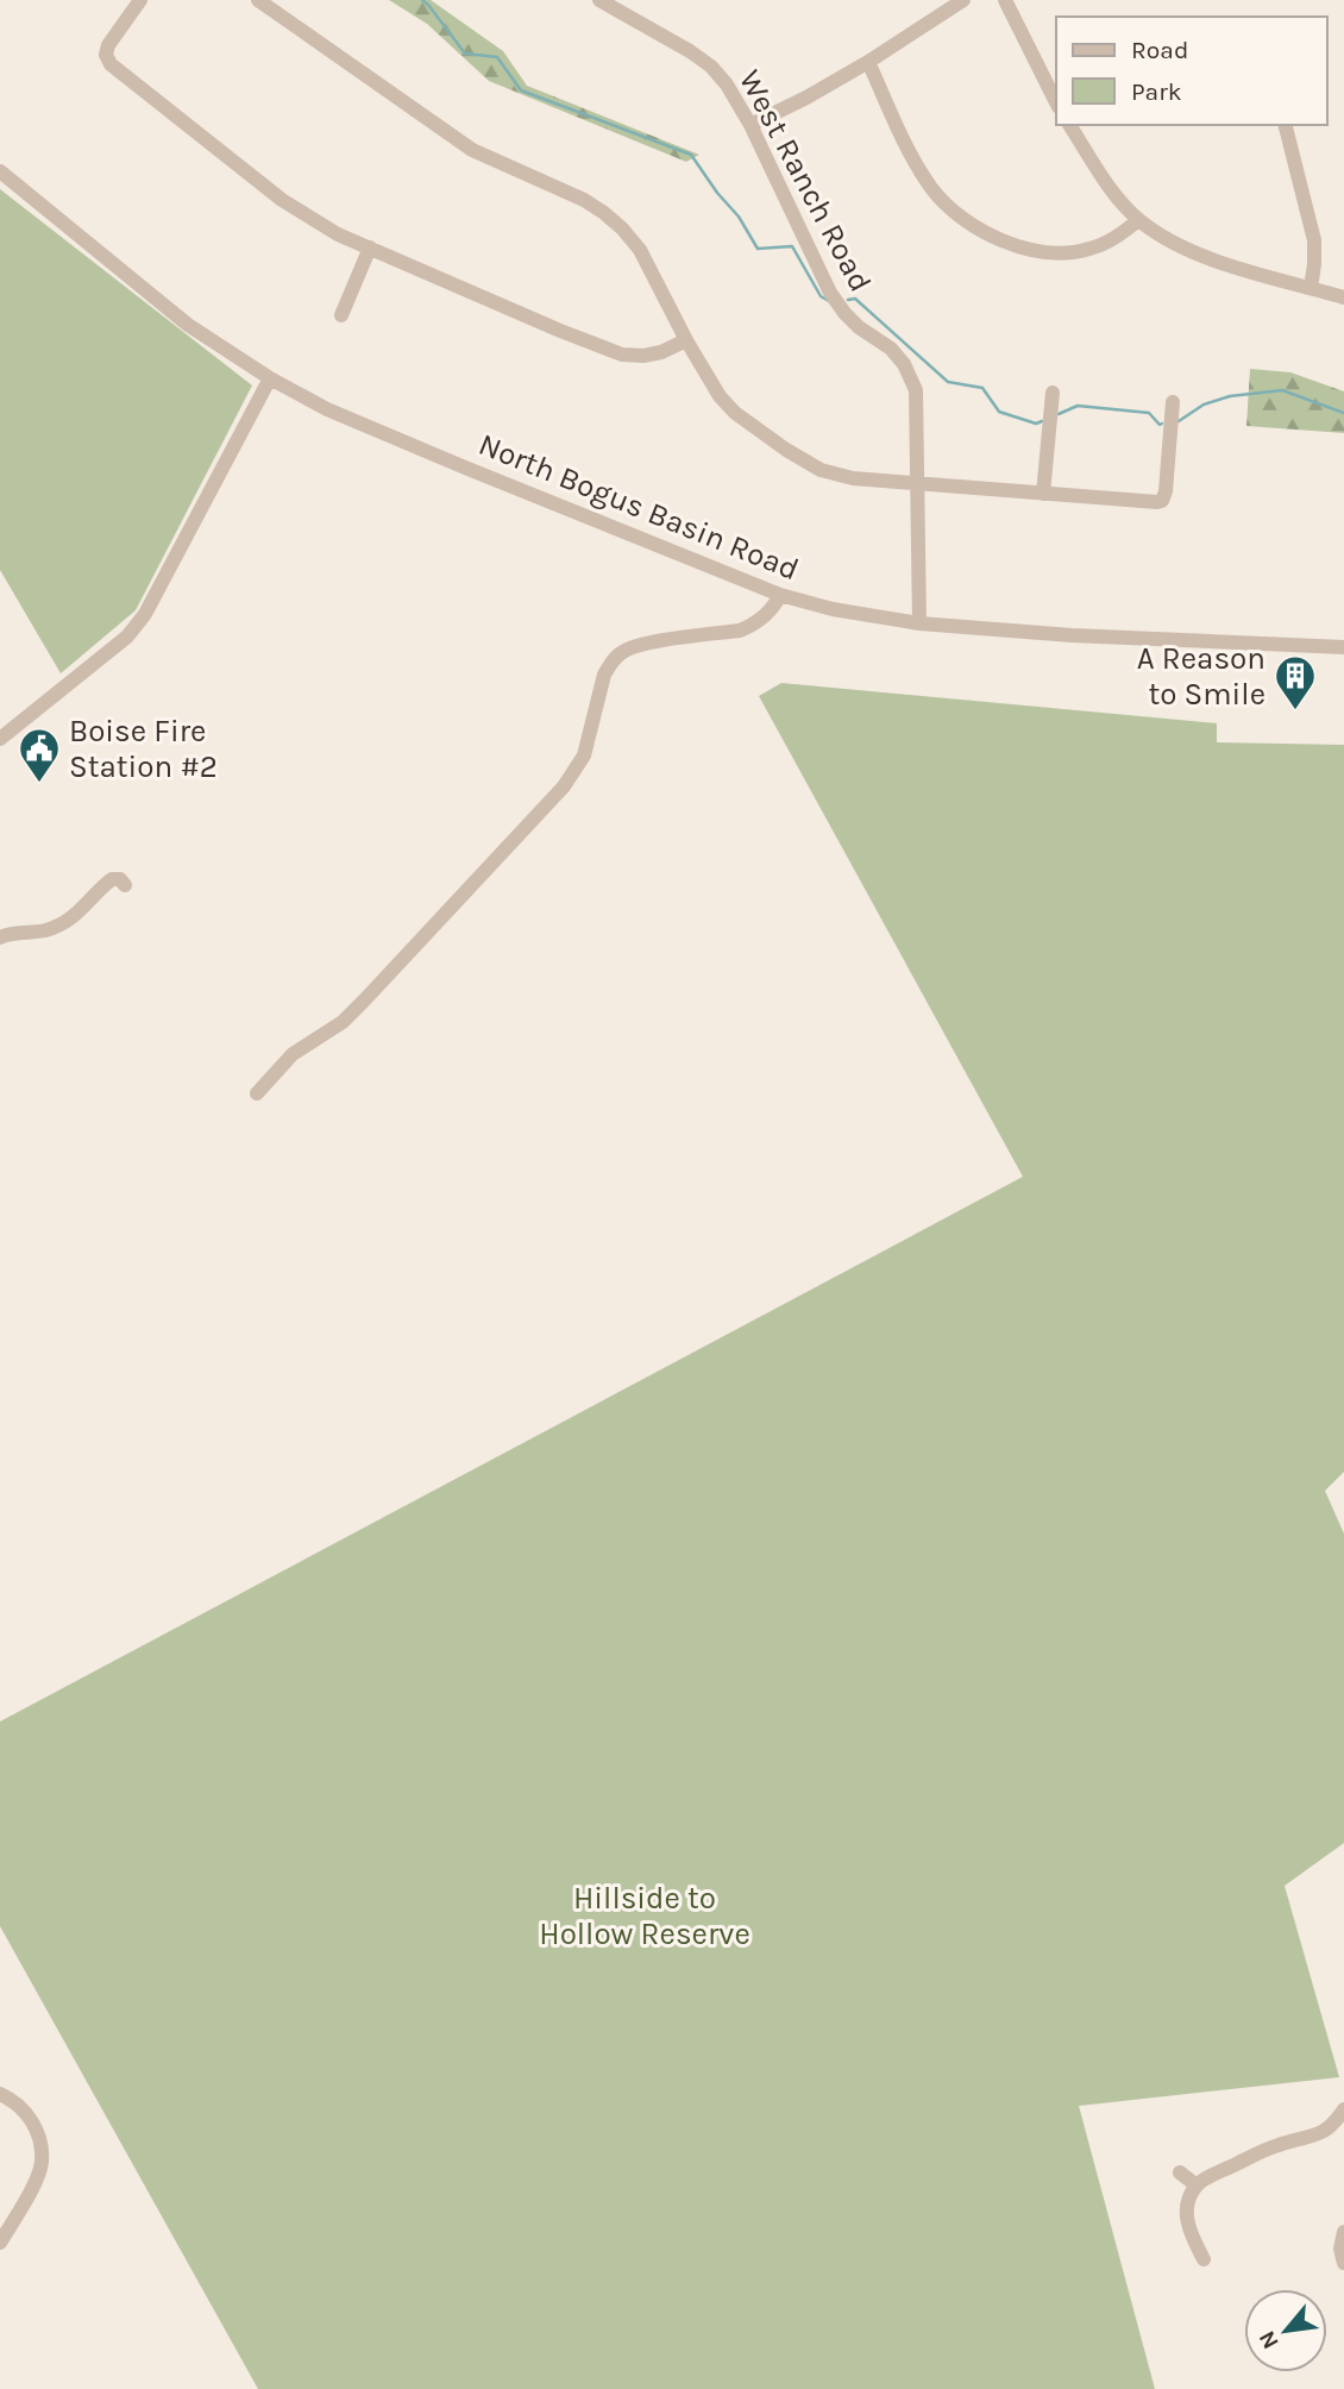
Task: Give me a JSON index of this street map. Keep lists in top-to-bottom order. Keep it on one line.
{"streets":{"street":["West Ranch Road","North Bogus Basin Road"]},"crossings":[["West Ranch Road","North Bogus Basin Road"]],"parks":["Hillside to Hollow Reserve"],"places":{"building":["A Reason to Smile"],"public building":["Boise Fire Station #2"]},"legend":["Road","Park"],"north":"bottom left"}
